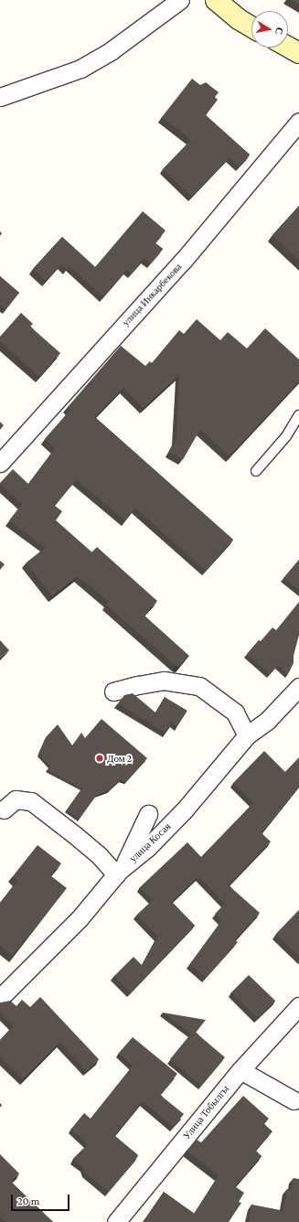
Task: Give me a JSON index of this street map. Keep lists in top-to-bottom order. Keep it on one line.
{"streets":{"street":["улица Инкарбекова","улица Косая","Улица Тобылгы"]},"places":["Дом 2"],"scale_bar":"20 m","north":"right"}
